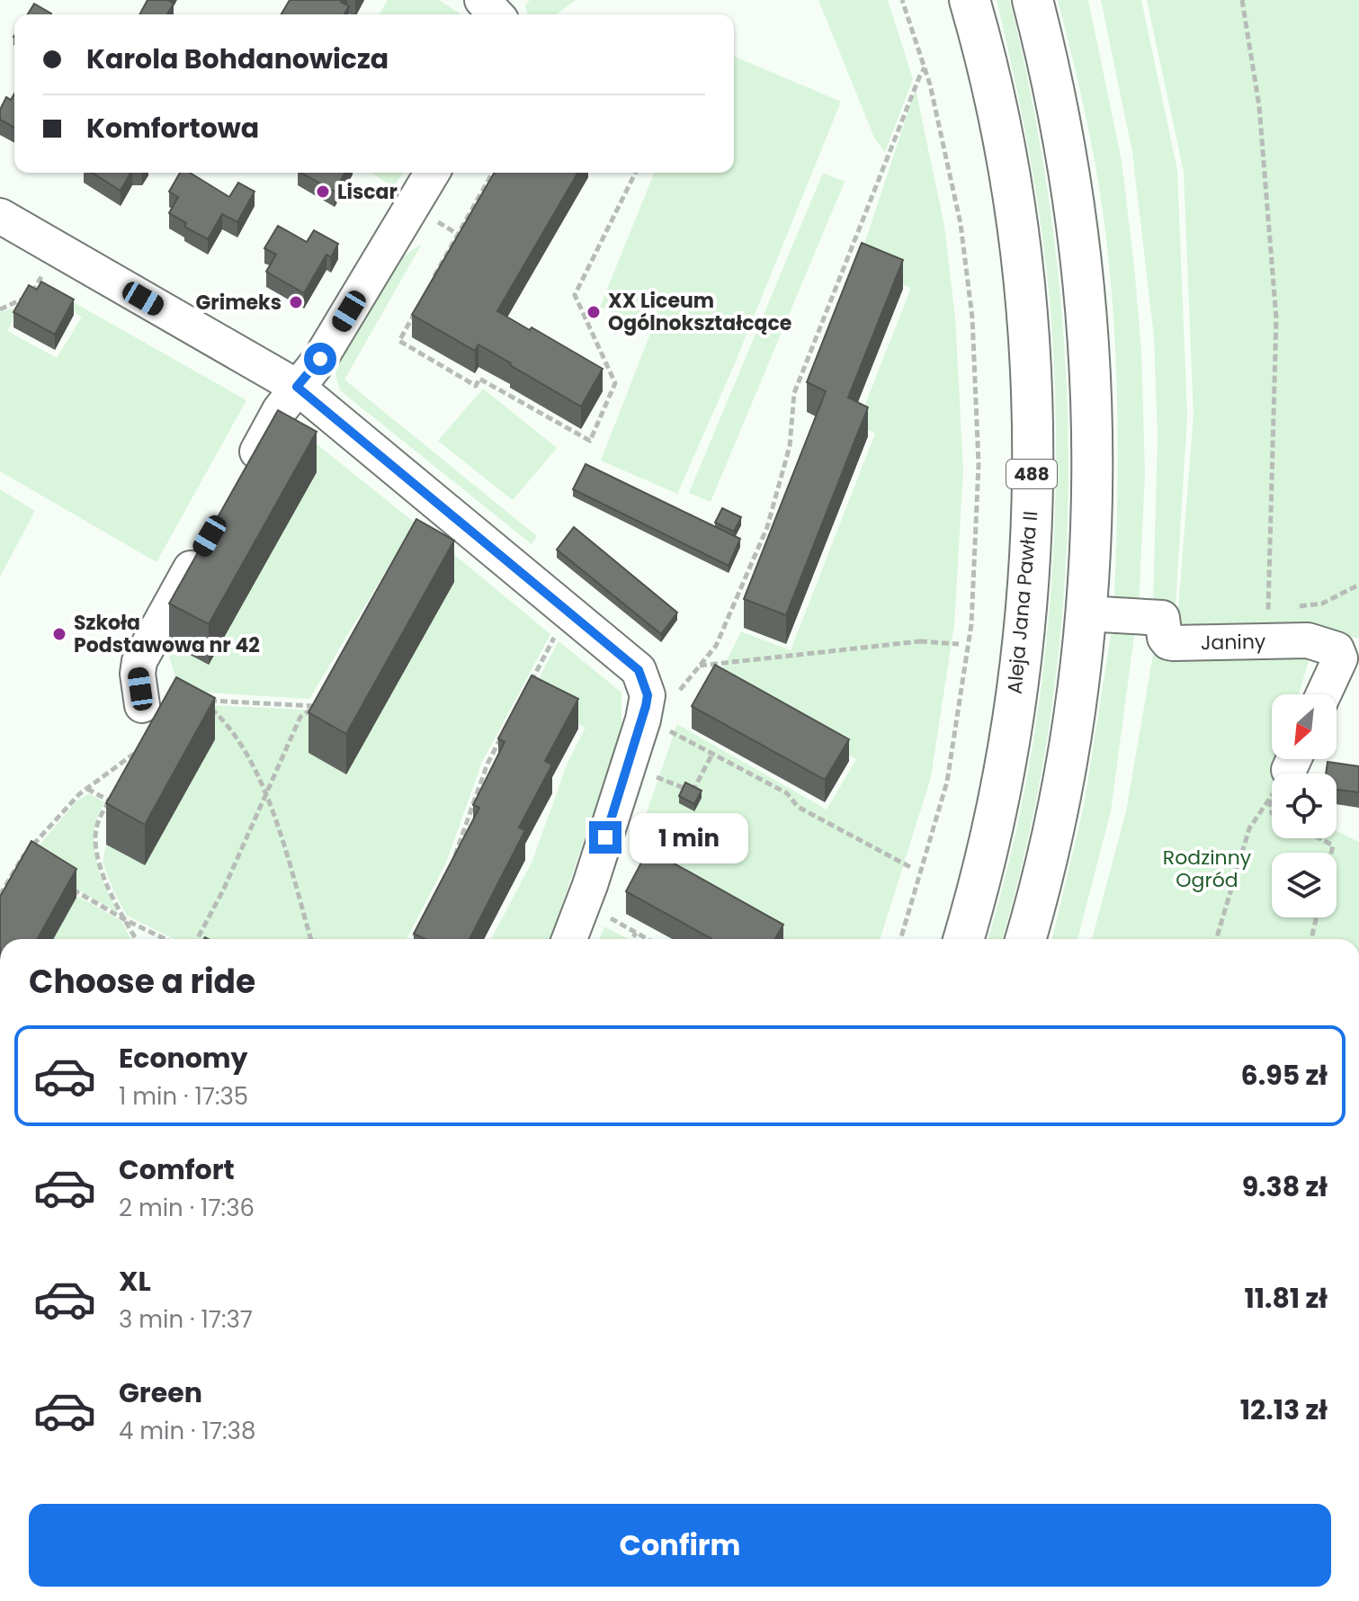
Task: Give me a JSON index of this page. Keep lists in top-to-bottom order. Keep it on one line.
{"streets":{"main road":["488","Aleja Jana Pawła II"],"street":["Janiny"]},"parks":["Rodzinny Ogród"],"places":["Liscar","Grimeks","XX Liceum Ogólnokształcące","Szkoła Podstawowa nr 42"],"north":"bottom left","page":{"banner":["Karola Bohdanowicza","Komfortowa"],"bubble":"1 min","heading":"Choose a ride","list":[{"name":"Economy","note":"1 min · 17:35","value":"6.95 zł"},{"name":"Comfort","note":"2 min · 17:36","value":"9.38 zł"},{"name":"XL","note":"3 min · 17:37","value":"11.81 zł"},{"name":"Green","note":"4 min · 17:38","value":"12.13 zł"}],"buttons":"Confirm"}}
